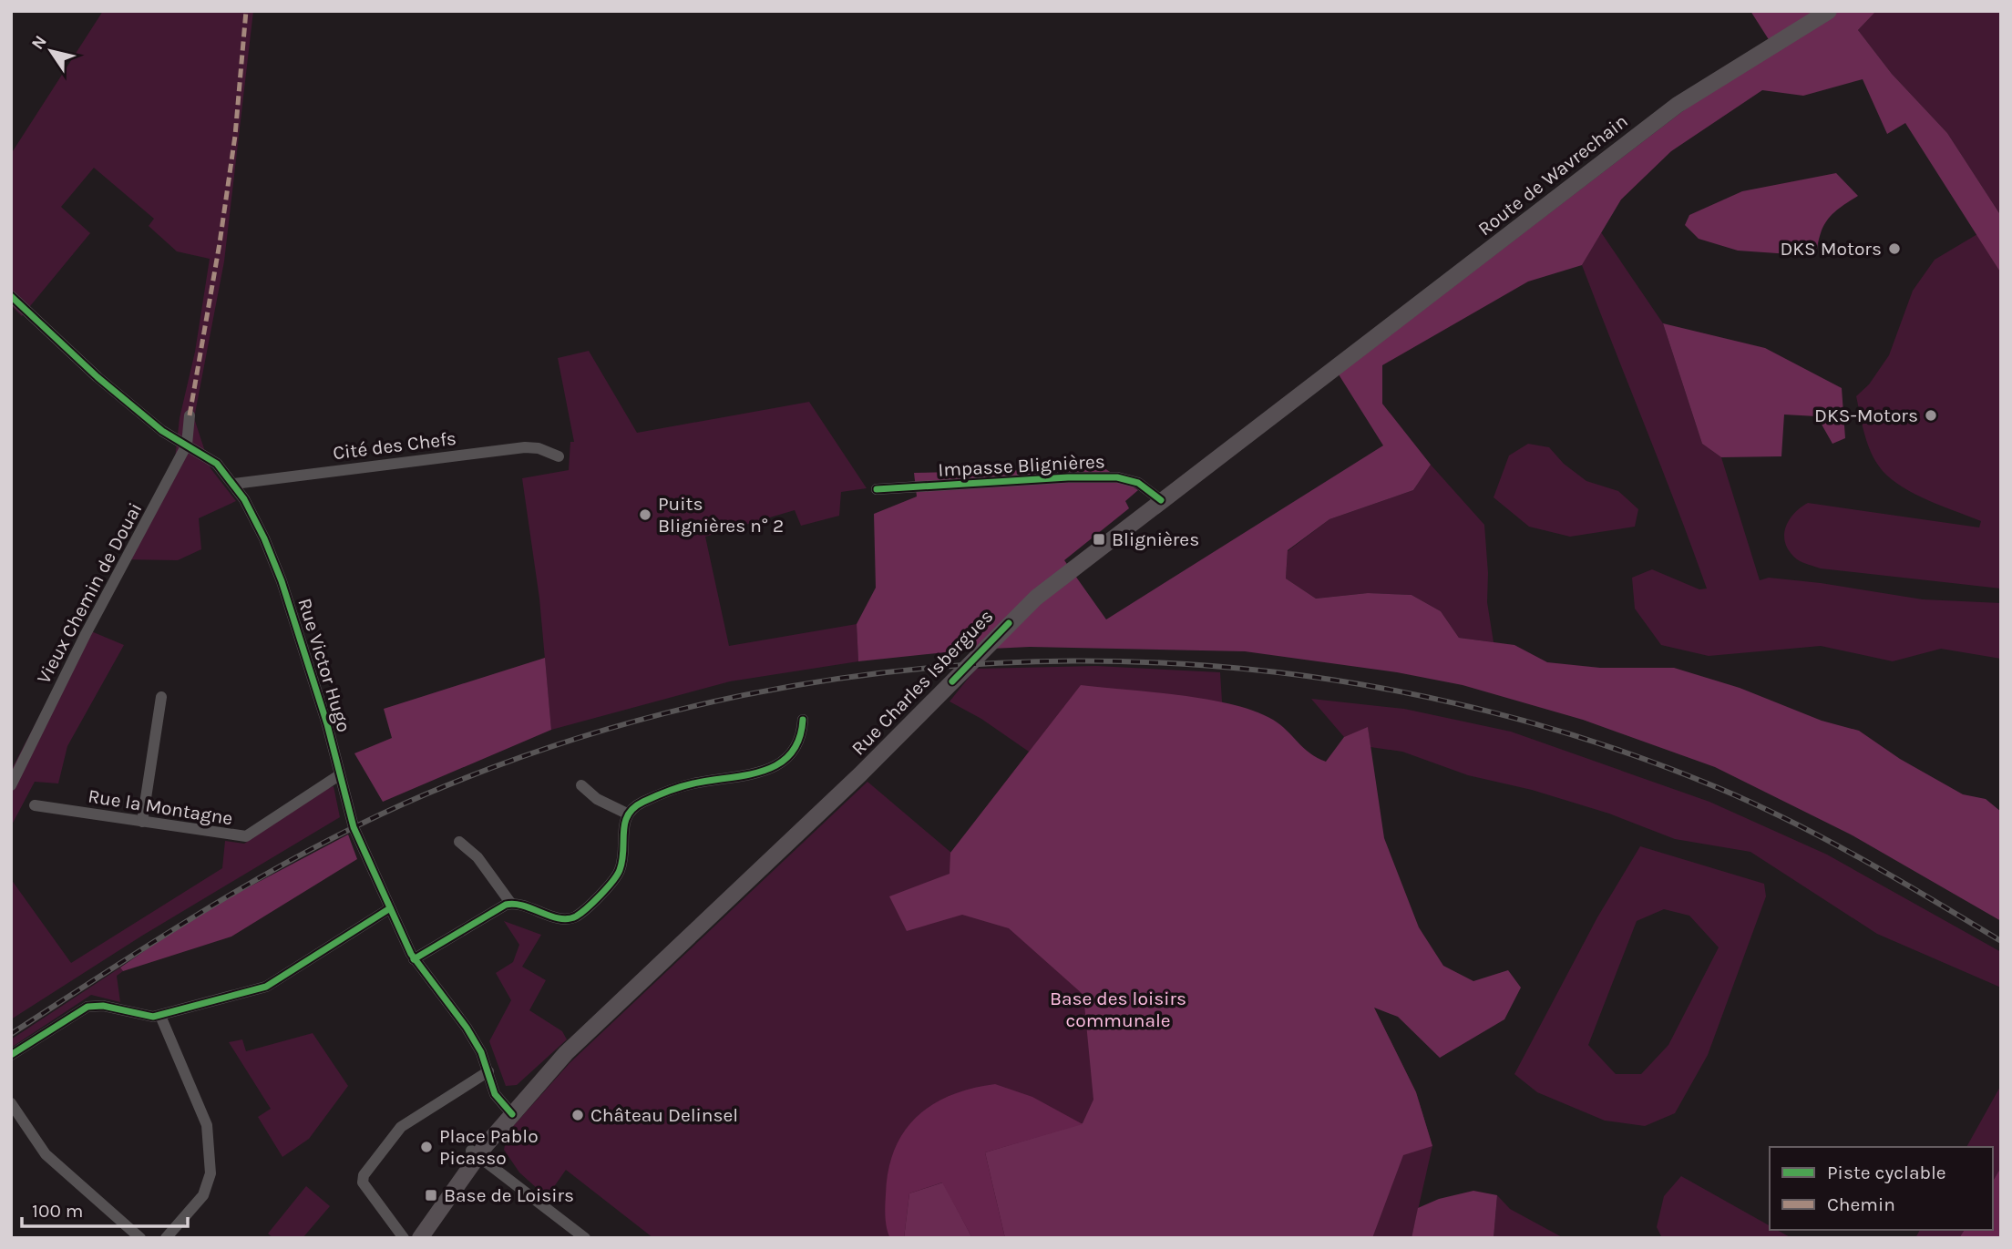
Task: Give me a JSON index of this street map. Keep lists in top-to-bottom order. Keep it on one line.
{"streets":{"main road":["Route de Wavrechain","Rue Charles Isbergues"],"street":["Cité des Chefs","Impasse Blignières","Vieux Chemin de Douai","Rue Victor Hugo","Rue la Montagne"]},"crossings":[["Route de Wavrechain","Rue Charles Isbergues"],["Cité des Chefs","Rue Victor Hugo"],["Impasse Blignières","Rue Charles Isbergues"],["Vieux Chemin de Douai","Rue Victor Hugo"],["Rue Victor Hugo","Rue Charles Isbergues"],["Rue Victor Hugo","Rue la Montagne"]],"parks":["Base des loisirs communale"],"places":{"other":["DKS Motors","DKS-Motors","Puits Blignières n° 2","Château Delinsel","Place Pablo Picasso"],"transit":["Blignières","Base de Loisirs"]},"legend":["Piste cyclable","Chemin"],"scale_bar":"100 m","north":"top left"}
